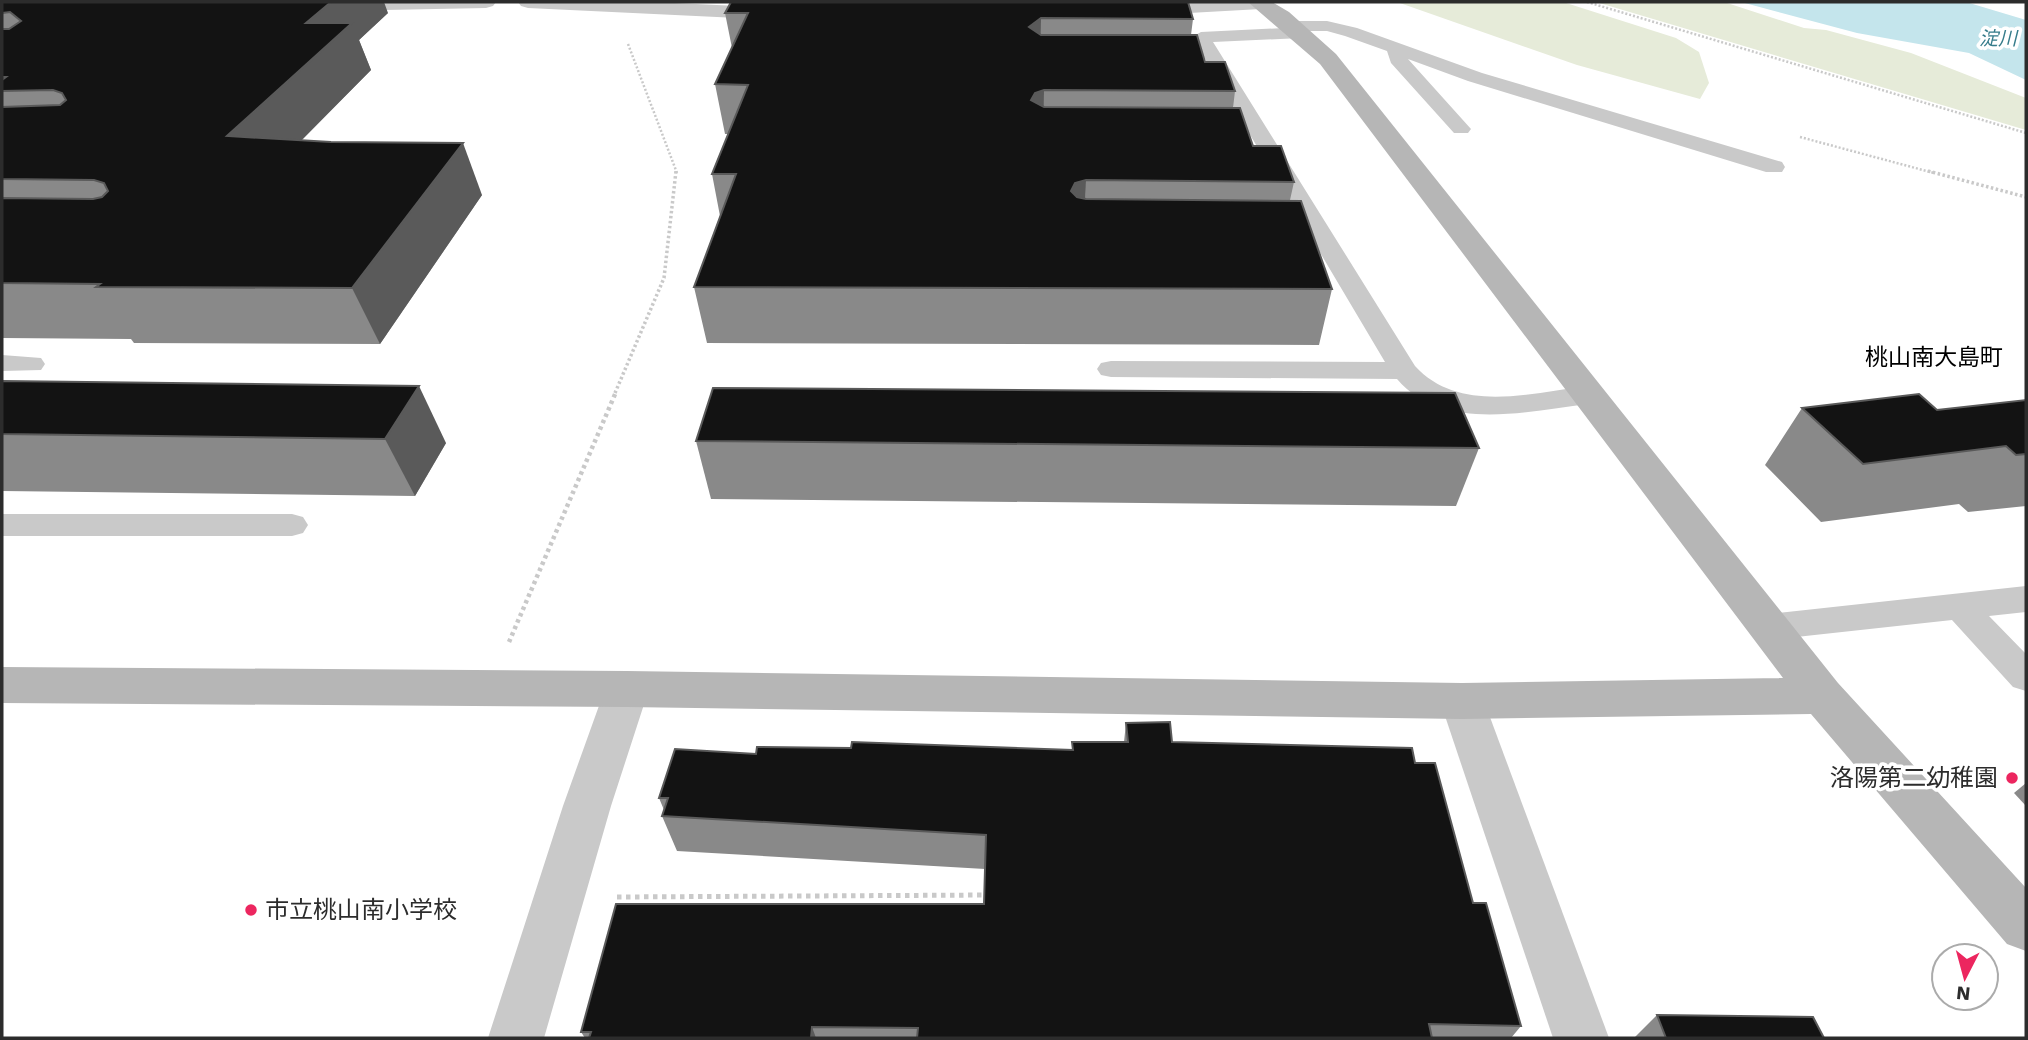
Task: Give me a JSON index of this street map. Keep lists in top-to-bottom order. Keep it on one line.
{"districts":["桃山南大島町"],"water":["淀川"],"places":["洛陽第二幼稚園","市立桃山南小学校"],"north":"bottom"}
